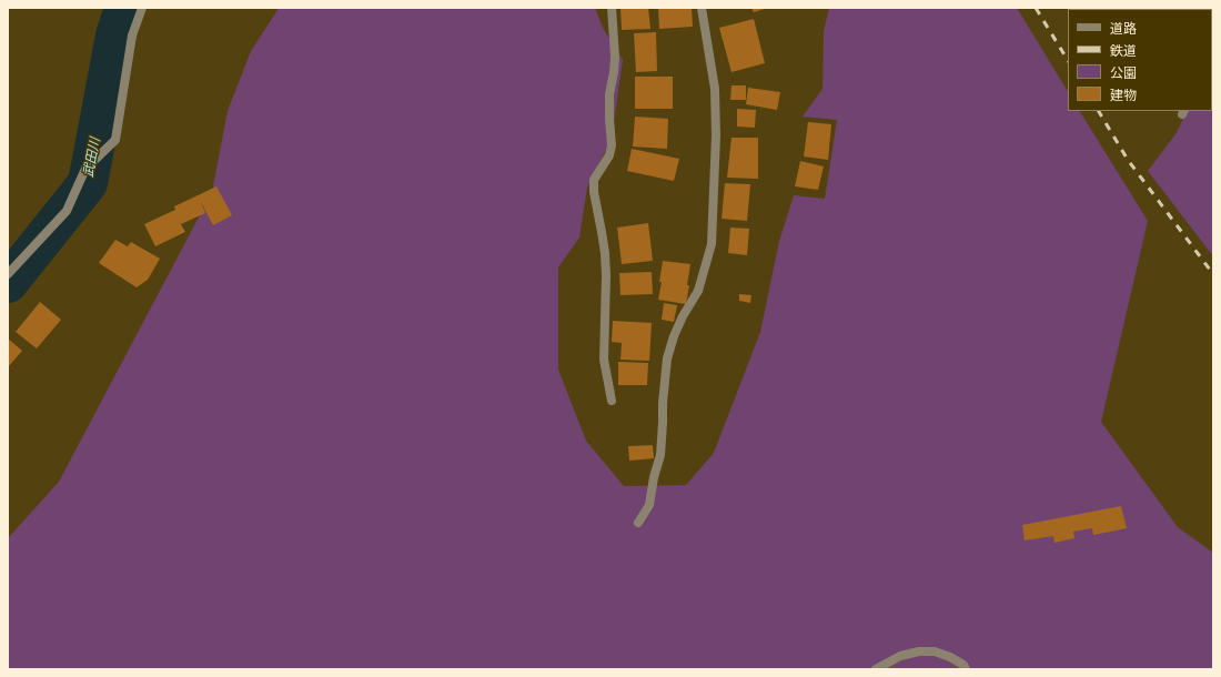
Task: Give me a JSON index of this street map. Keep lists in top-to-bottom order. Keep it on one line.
{"water":["武田川"],"legend":["道路","鉄道","公園","建物"]}
